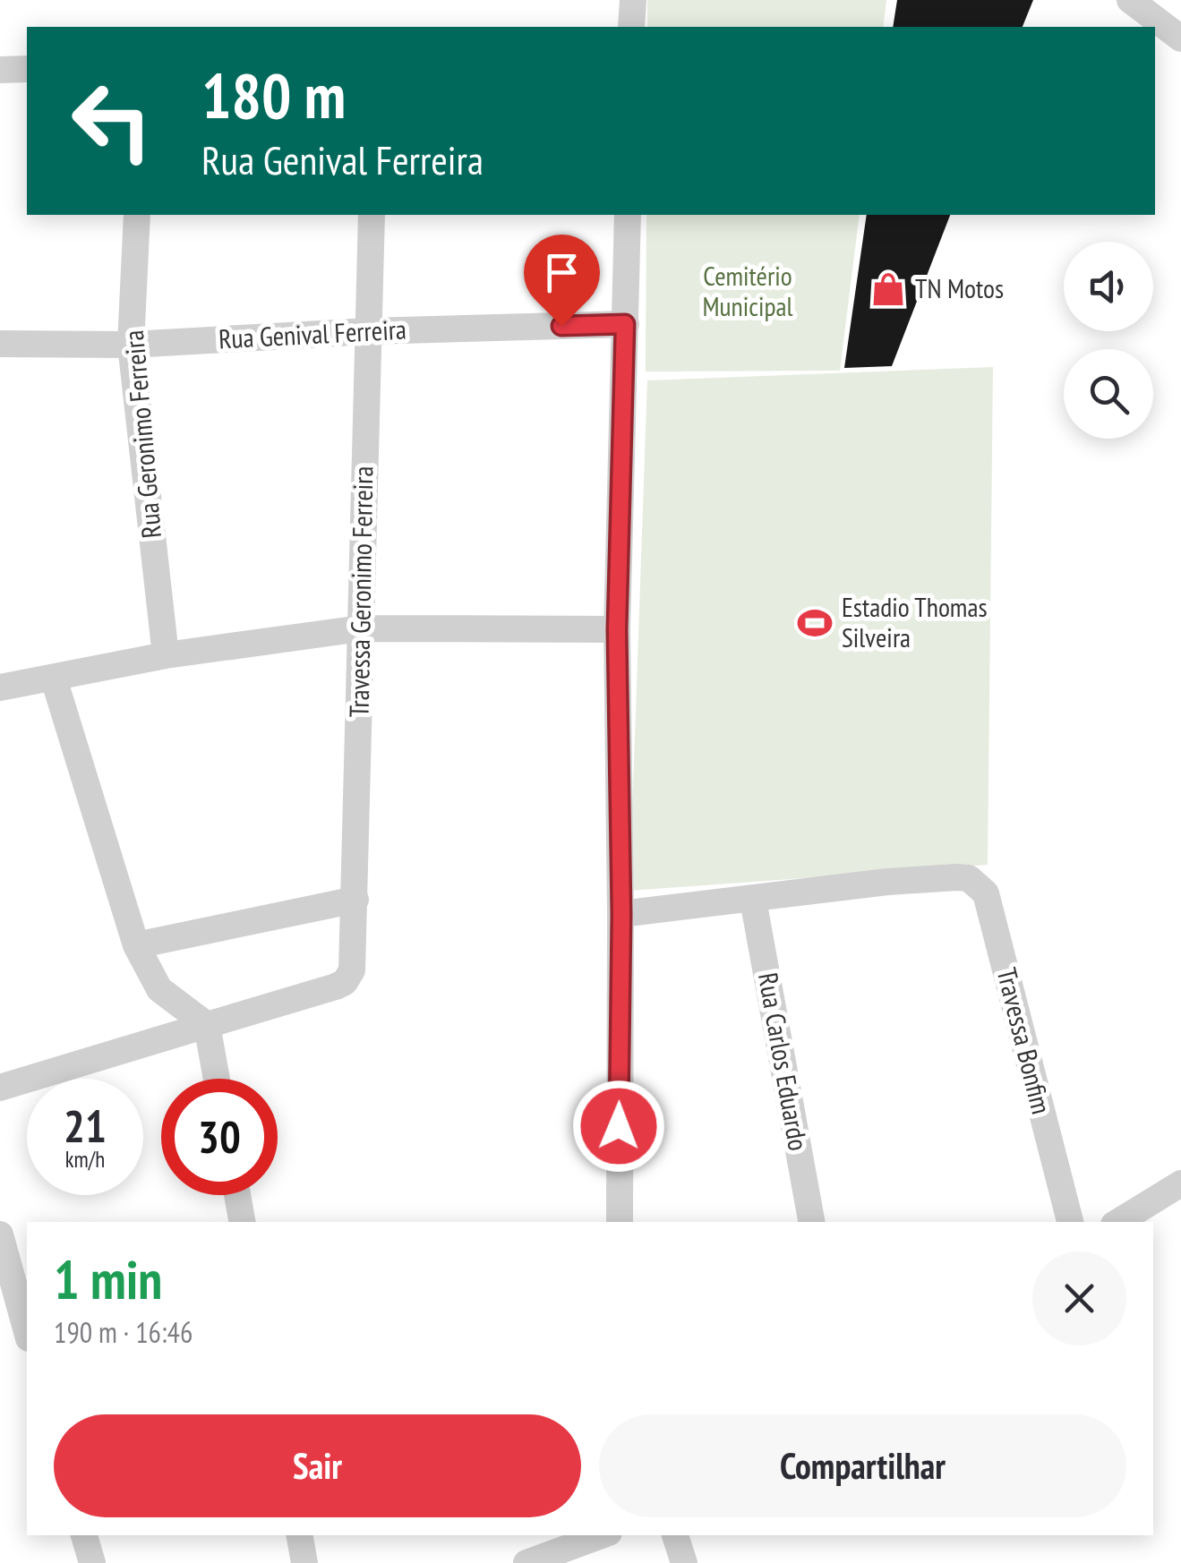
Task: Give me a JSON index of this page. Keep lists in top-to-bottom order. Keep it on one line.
{"streets":{"street":["Rua Genival Ferreira","Rua Geronimo Ferreira","Travessa Geronimo Ferreira","Travessa Bonfim","Rua Carlos Eduardo"]},"crossings":[["Rua Genival Ferreira","Rua Geronimo Ferreira"],["Rua Genival Ferreira","Travessa Geronimo Ferreira"],["Travessa Bonfim","Rua Carlos Eduardo"]],"parks":["Cemitério Municipal"],"places":{"shop":["TN Motos"],"sports":["Estadio Thomas Silveira"]},"page":{"turn":["180 m","Rua Genival Ferreira"],"speed":"21 km/h","limit":"30","heading":["1 min","190 m · 16:46"],"buttons":["Sair","Compartilhar"]}}
